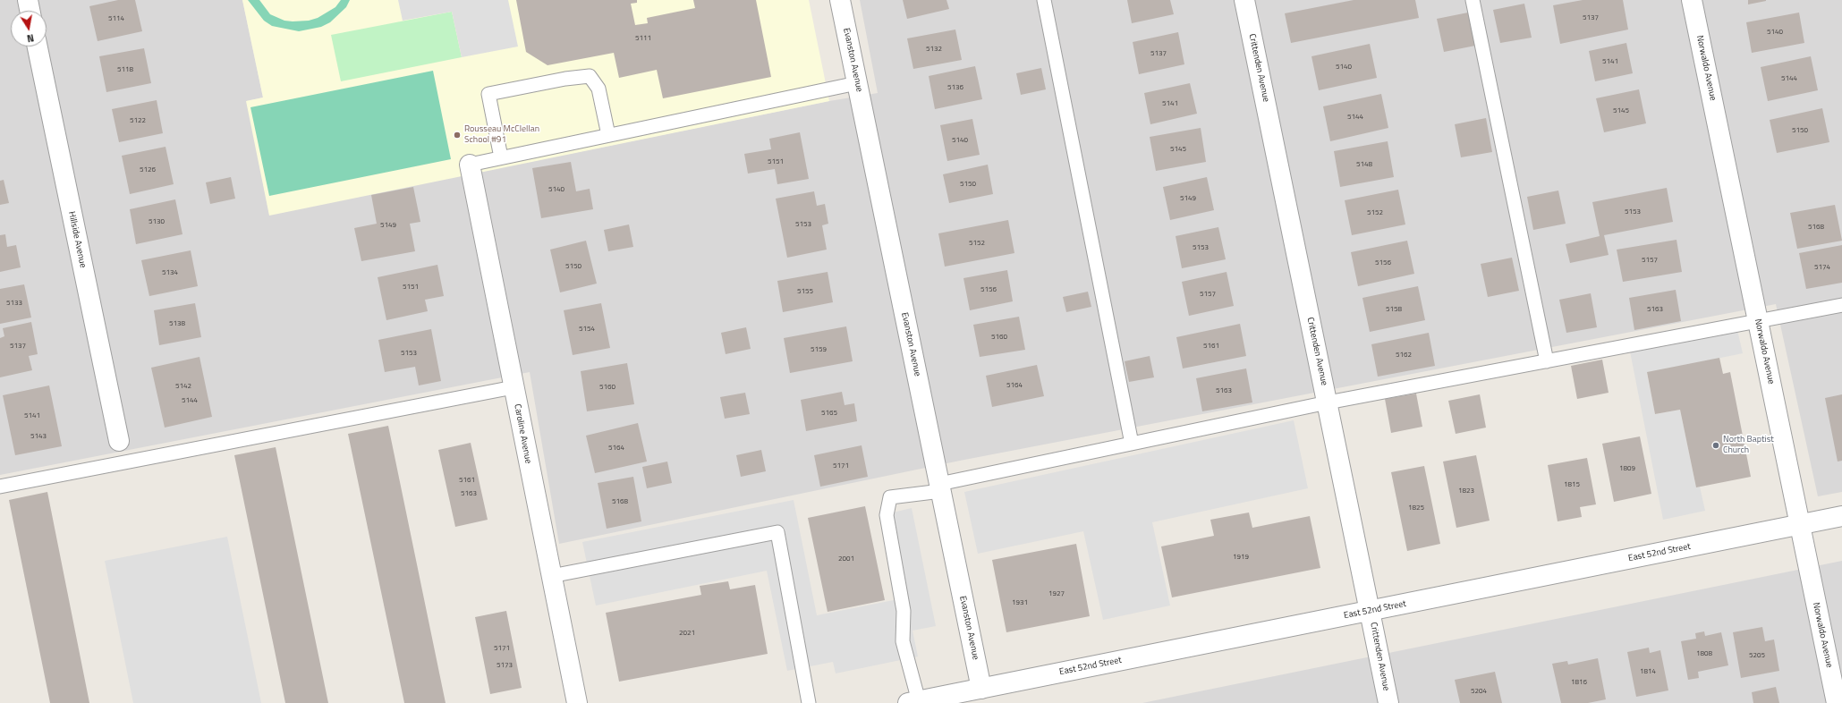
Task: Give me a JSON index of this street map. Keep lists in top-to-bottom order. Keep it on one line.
{"streets":{"street":["Evanston Avenue","Crittenden Avenue","Norwaldo Avenue","Hillside Avenue","Caroline Avenue","East 52nd Street"]},"crossings":[["Evanston Avenue","East 52nd Street"],["Crittenden Avenue","East 52nd Street"],["Norwaldo Avenue","East 52nd Street"]],"places":["Rousseau McClellan School #91","North Baptist Church"],"house_numbers":["5137","5114","5140","5111","5132","5137","5141","5140","5118","5144","5136","5141","5145","5144","5122","5150","5140","5145","5151","5148","5126","5150","5140","5149","5153","5152","5130","5153","5149","5168","5152","5153","5157","5156","5150","5174","5134","5151","5156","5155","5157","5133","5158","5163","5138","5154","5160","5137","5161","5159","5153","5162","5164","5142","5160","5163","5144","5165","5141","5143","5164","5171","1809","5161","1815","1823","5163","5168","1825","1919","2001","1927","1931","2021","5171","1808","5205","5173","1814","1816","5204"],"north":"bottom"}
